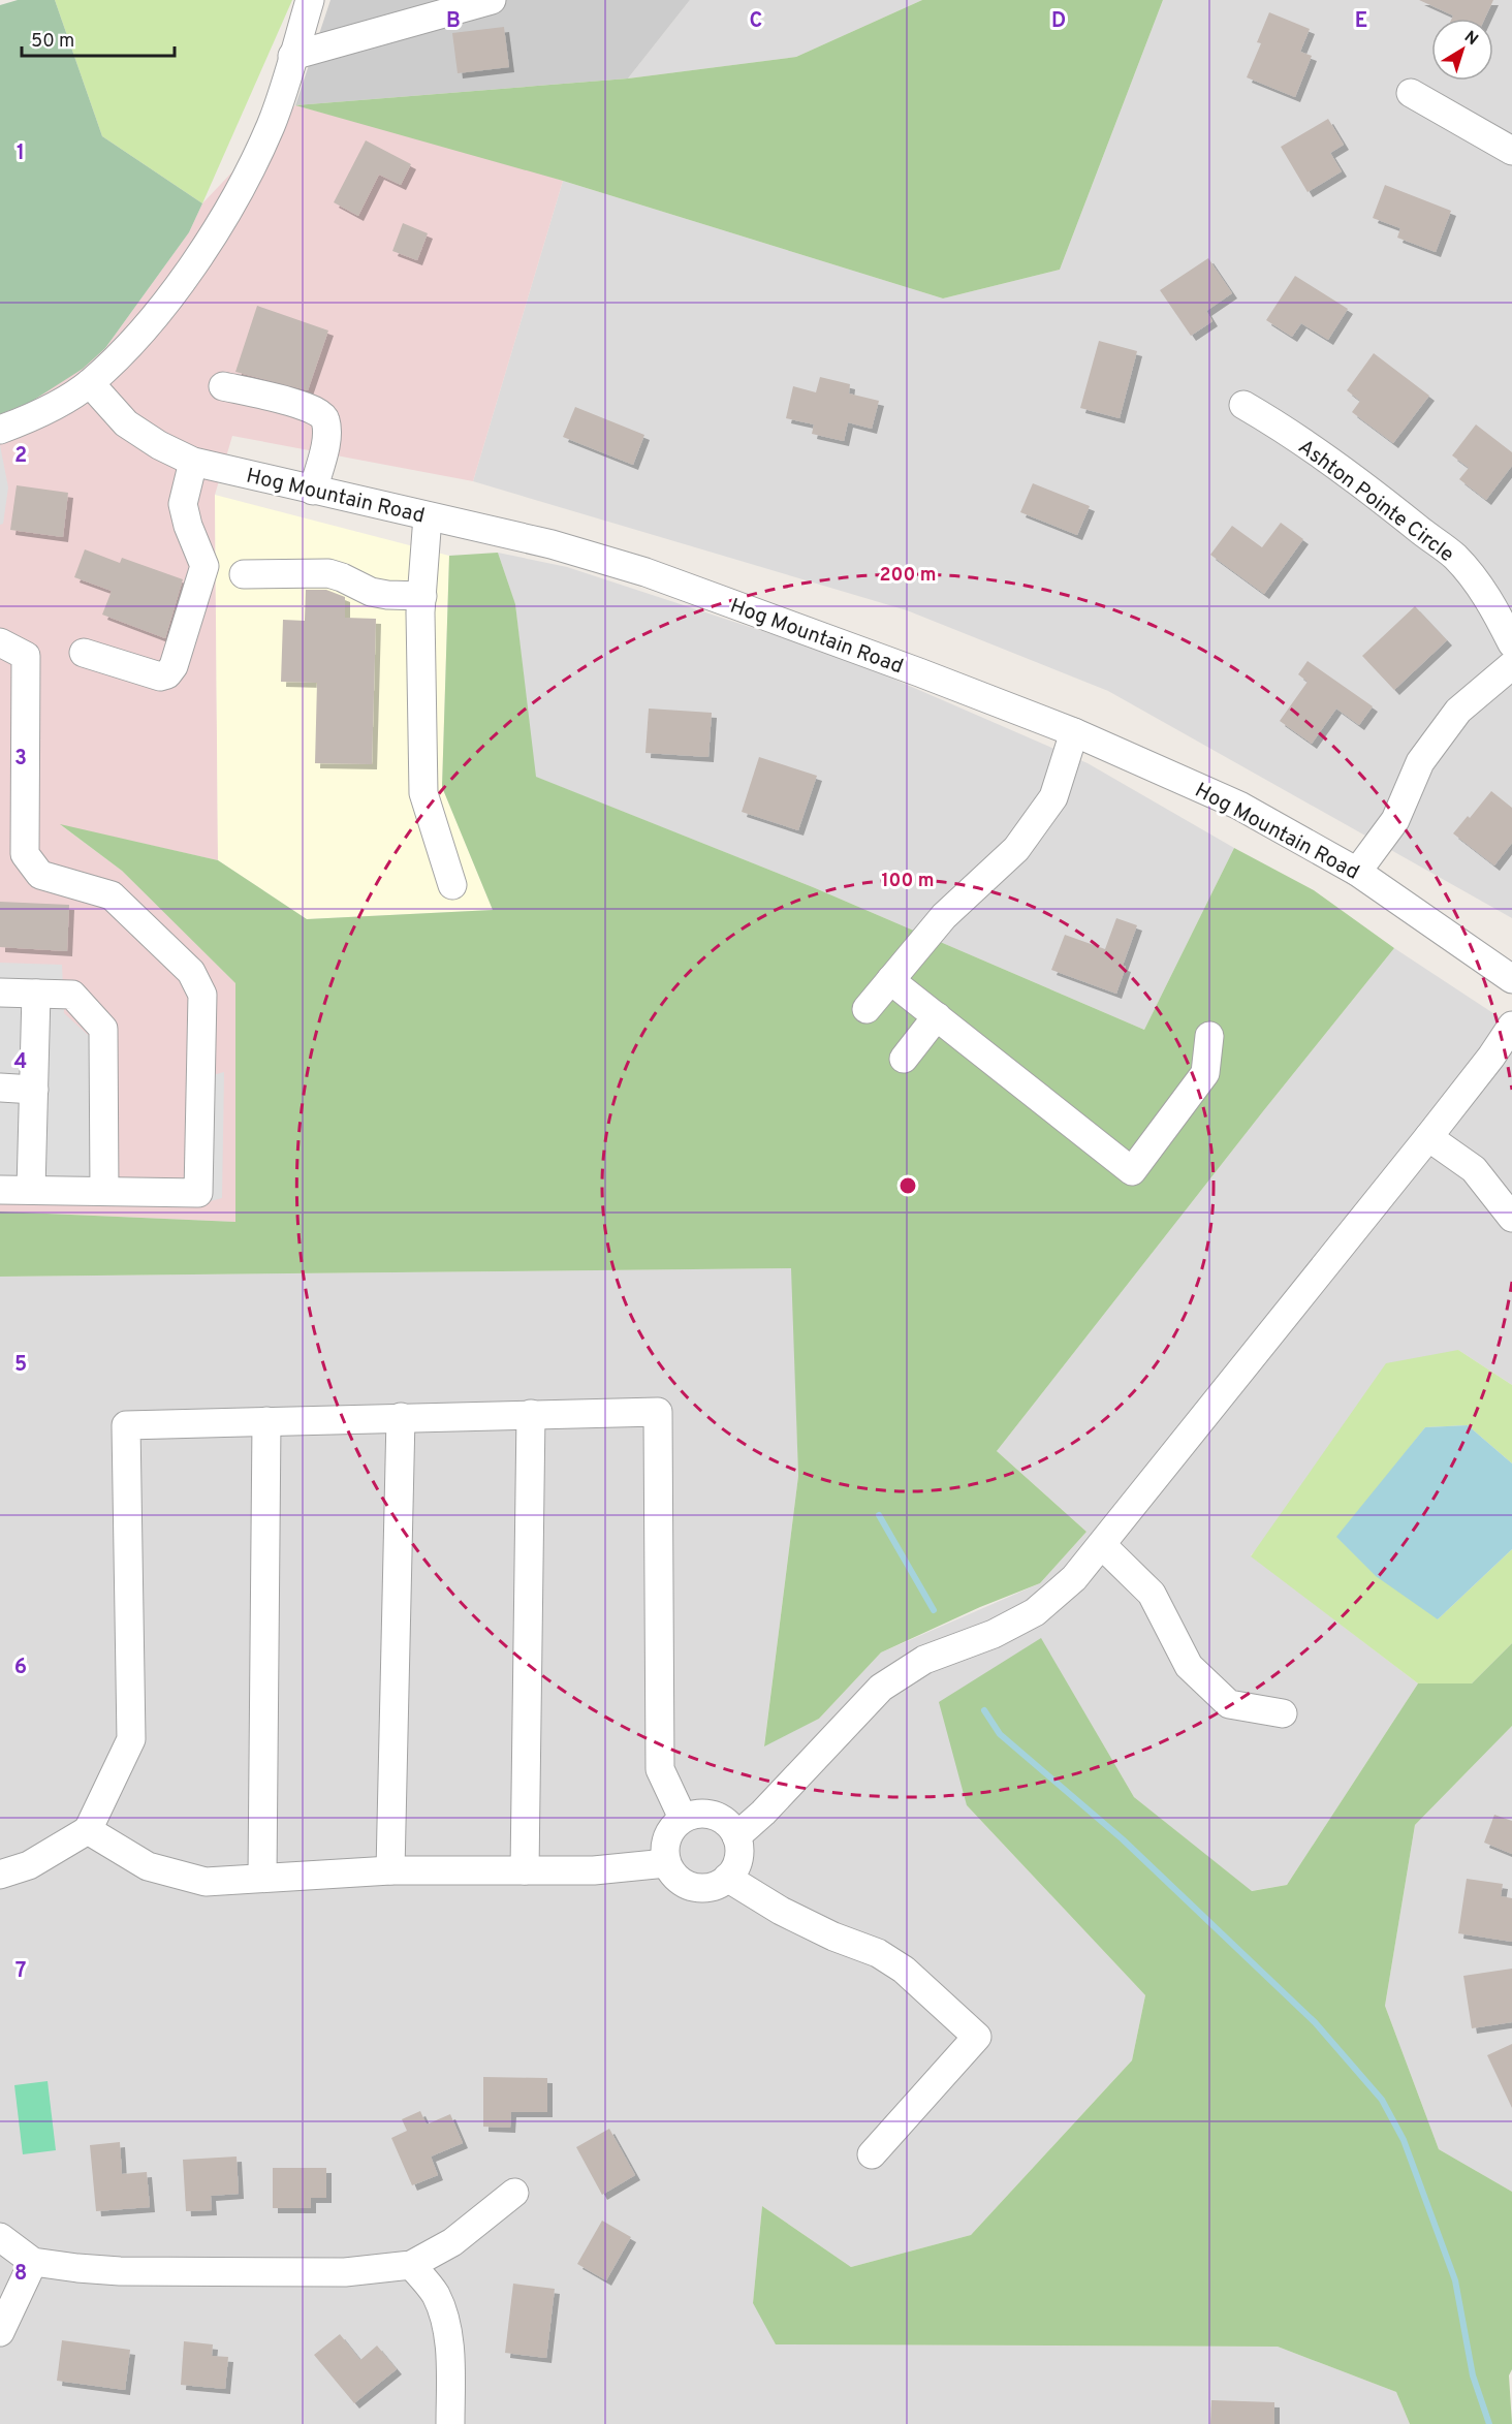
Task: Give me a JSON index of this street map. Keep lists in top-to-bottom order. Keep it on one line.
{"streets":{"street":["Hog Mountain Road","Ashton Pointe Circle"]},"scale_bar":"50 m","north":"top right","grid":{"columns":["B","C","D","E"],"rows":["1","2","3","4","5","6","7","8"]},"rings":["200 m","100 m"]}
